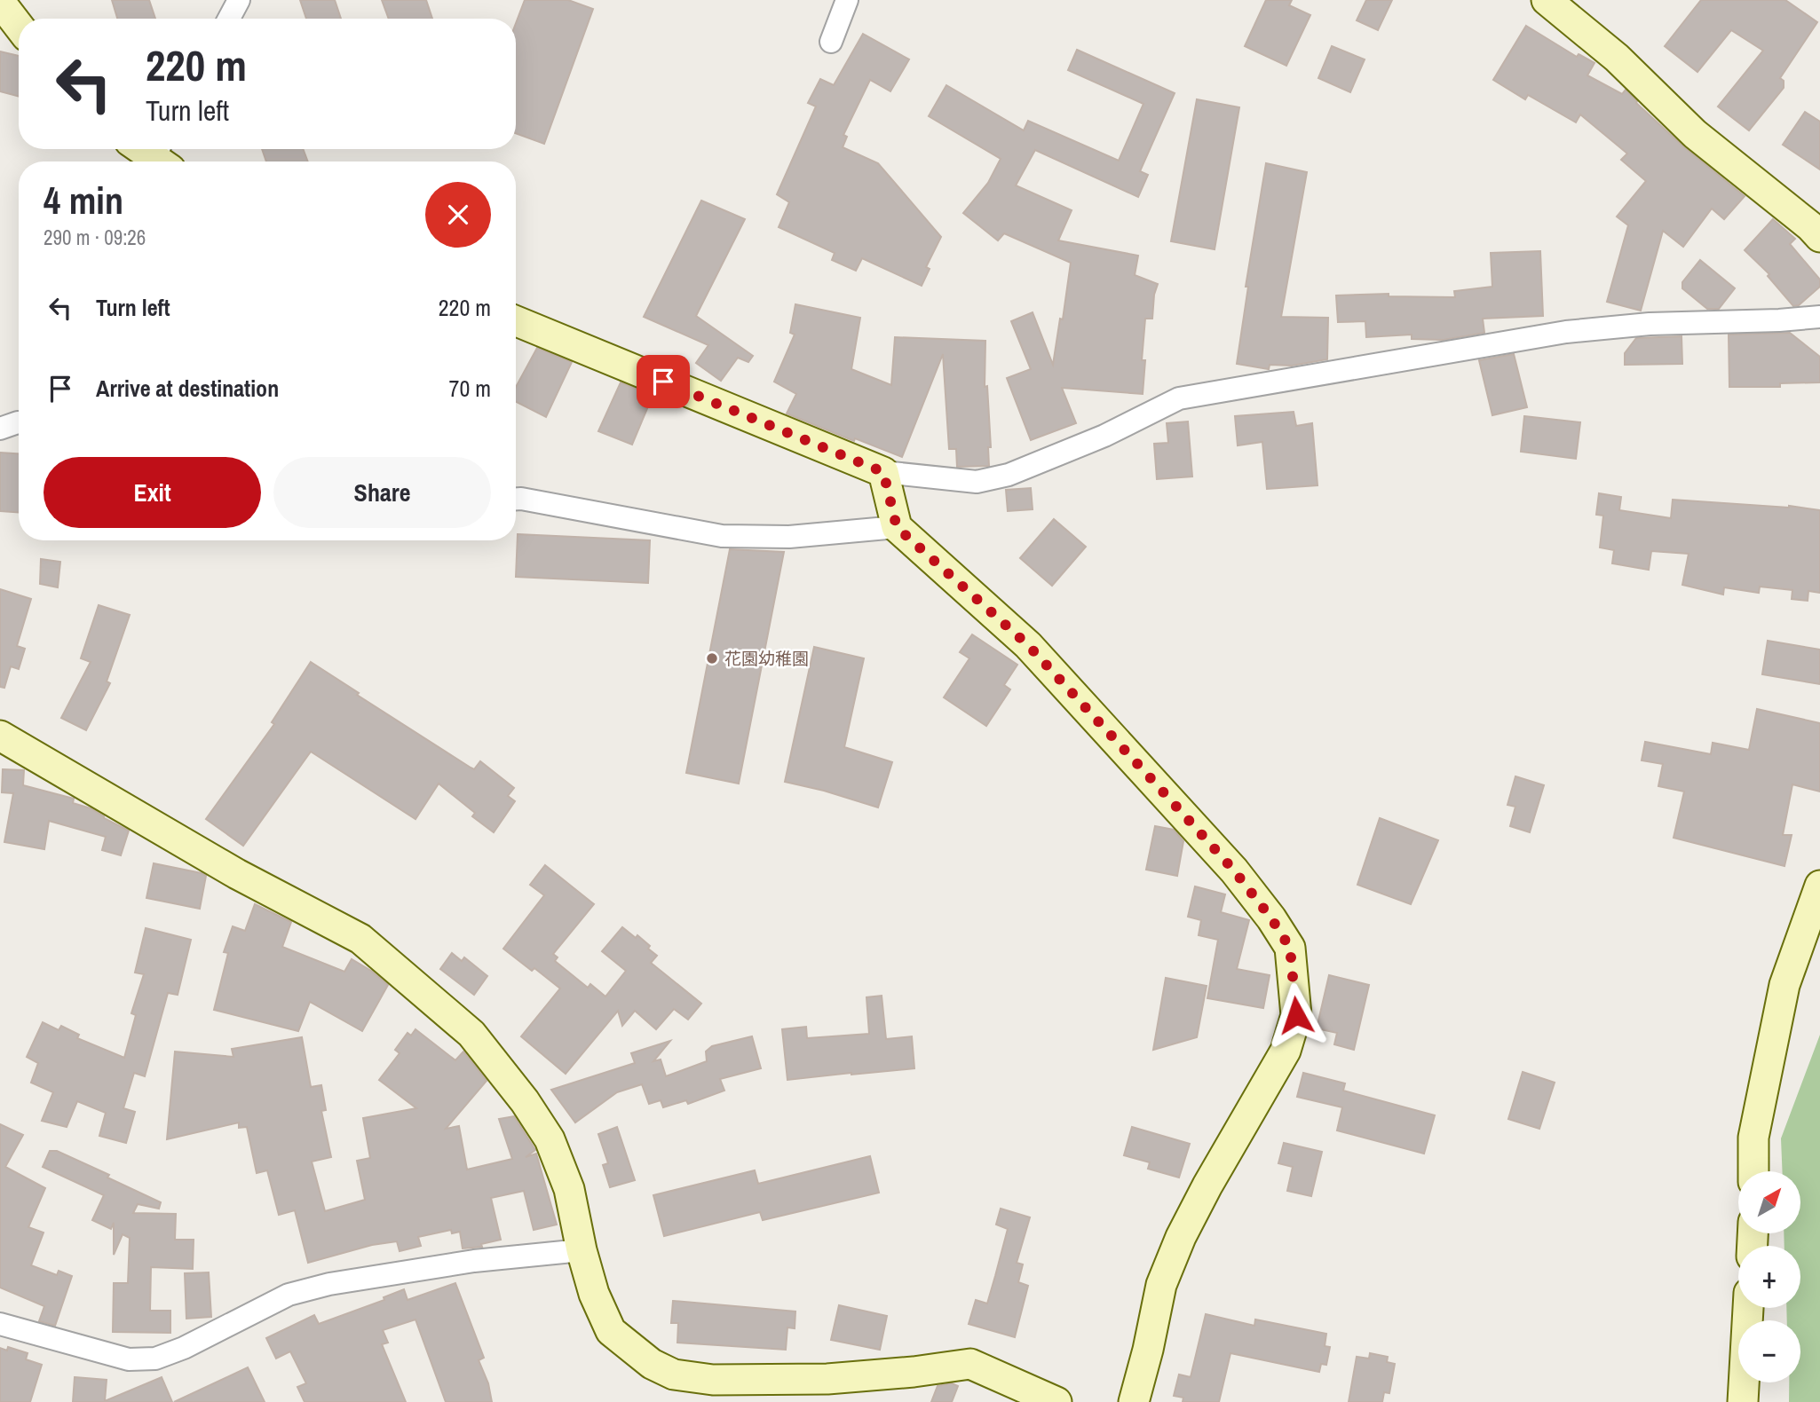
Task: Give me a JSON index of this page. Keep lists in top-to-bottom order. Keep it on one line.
{"places":["花園幼稚園"],"north":"top right","page":{"turn":["220 m","Turn left"],"heading":["4 min","290 m · 09:26"],"list":[{"name":"Turn left","value":"220 m"},{"name":"Arrive at destination","value":"70 m"}],"buttons":["Exit","Share"],"map_buttons":["+","−"]}}
